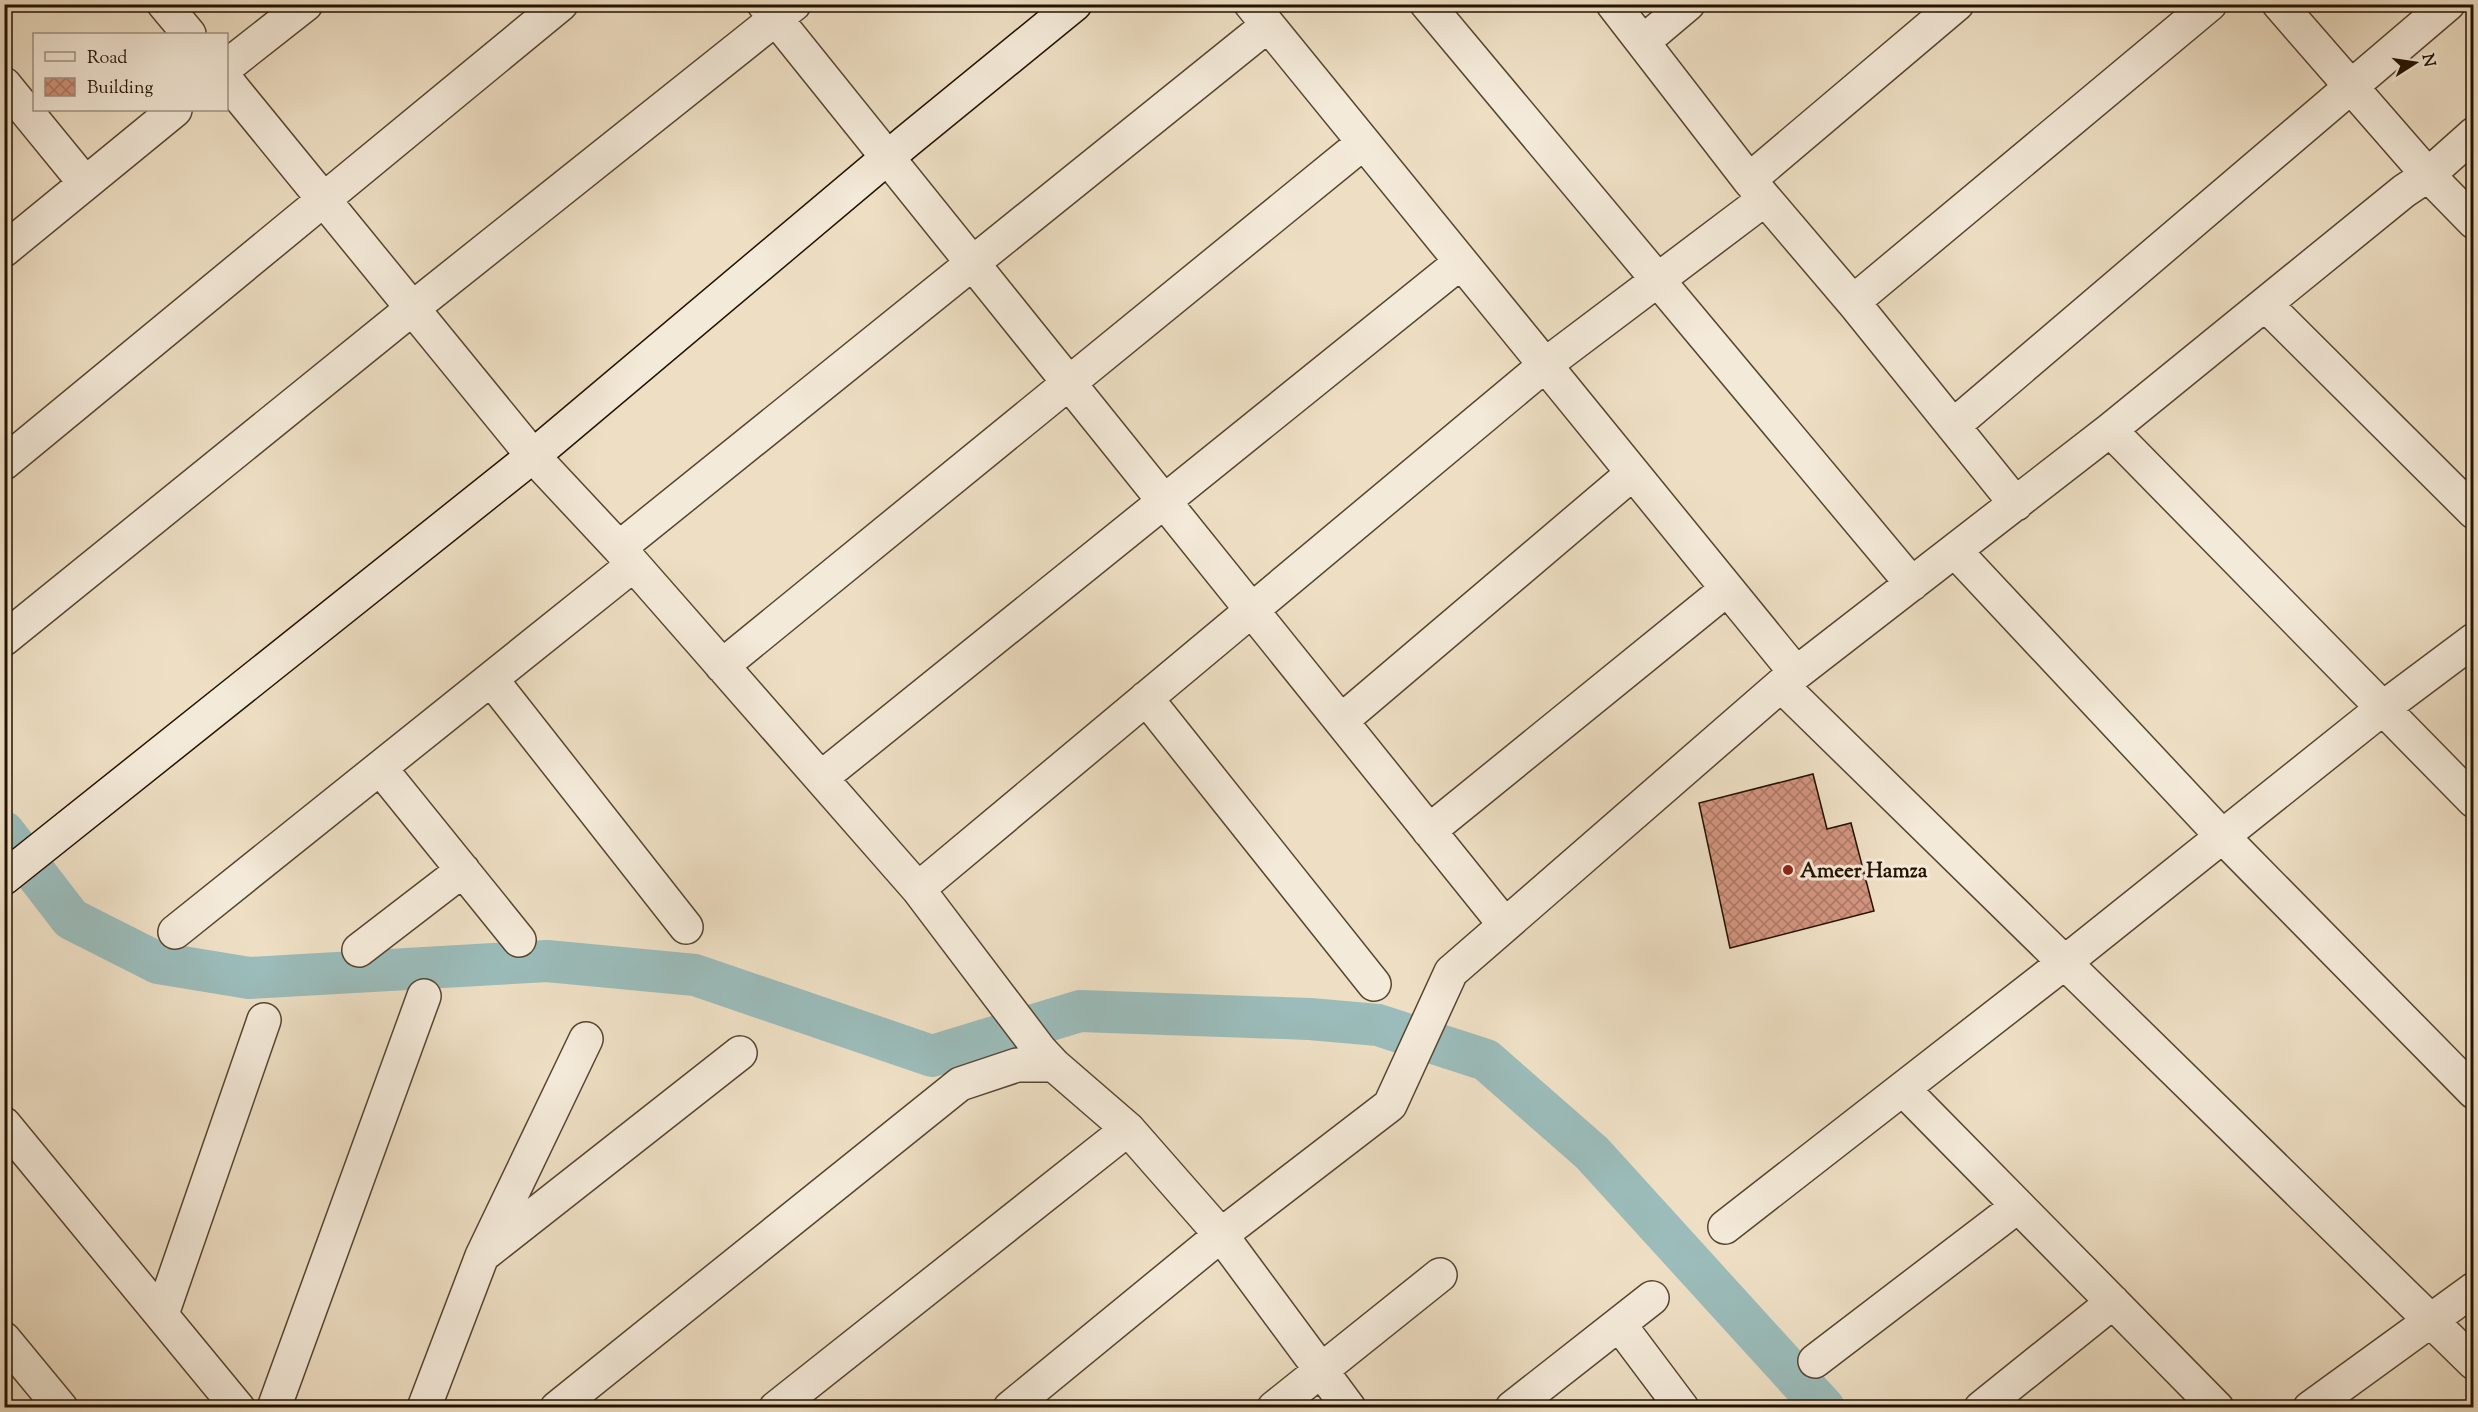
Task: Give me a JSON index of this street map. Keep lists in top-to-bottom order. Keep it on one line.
{"places":["Ameer Hamza"],"legend":["Road","Building"],"north":"right"}
